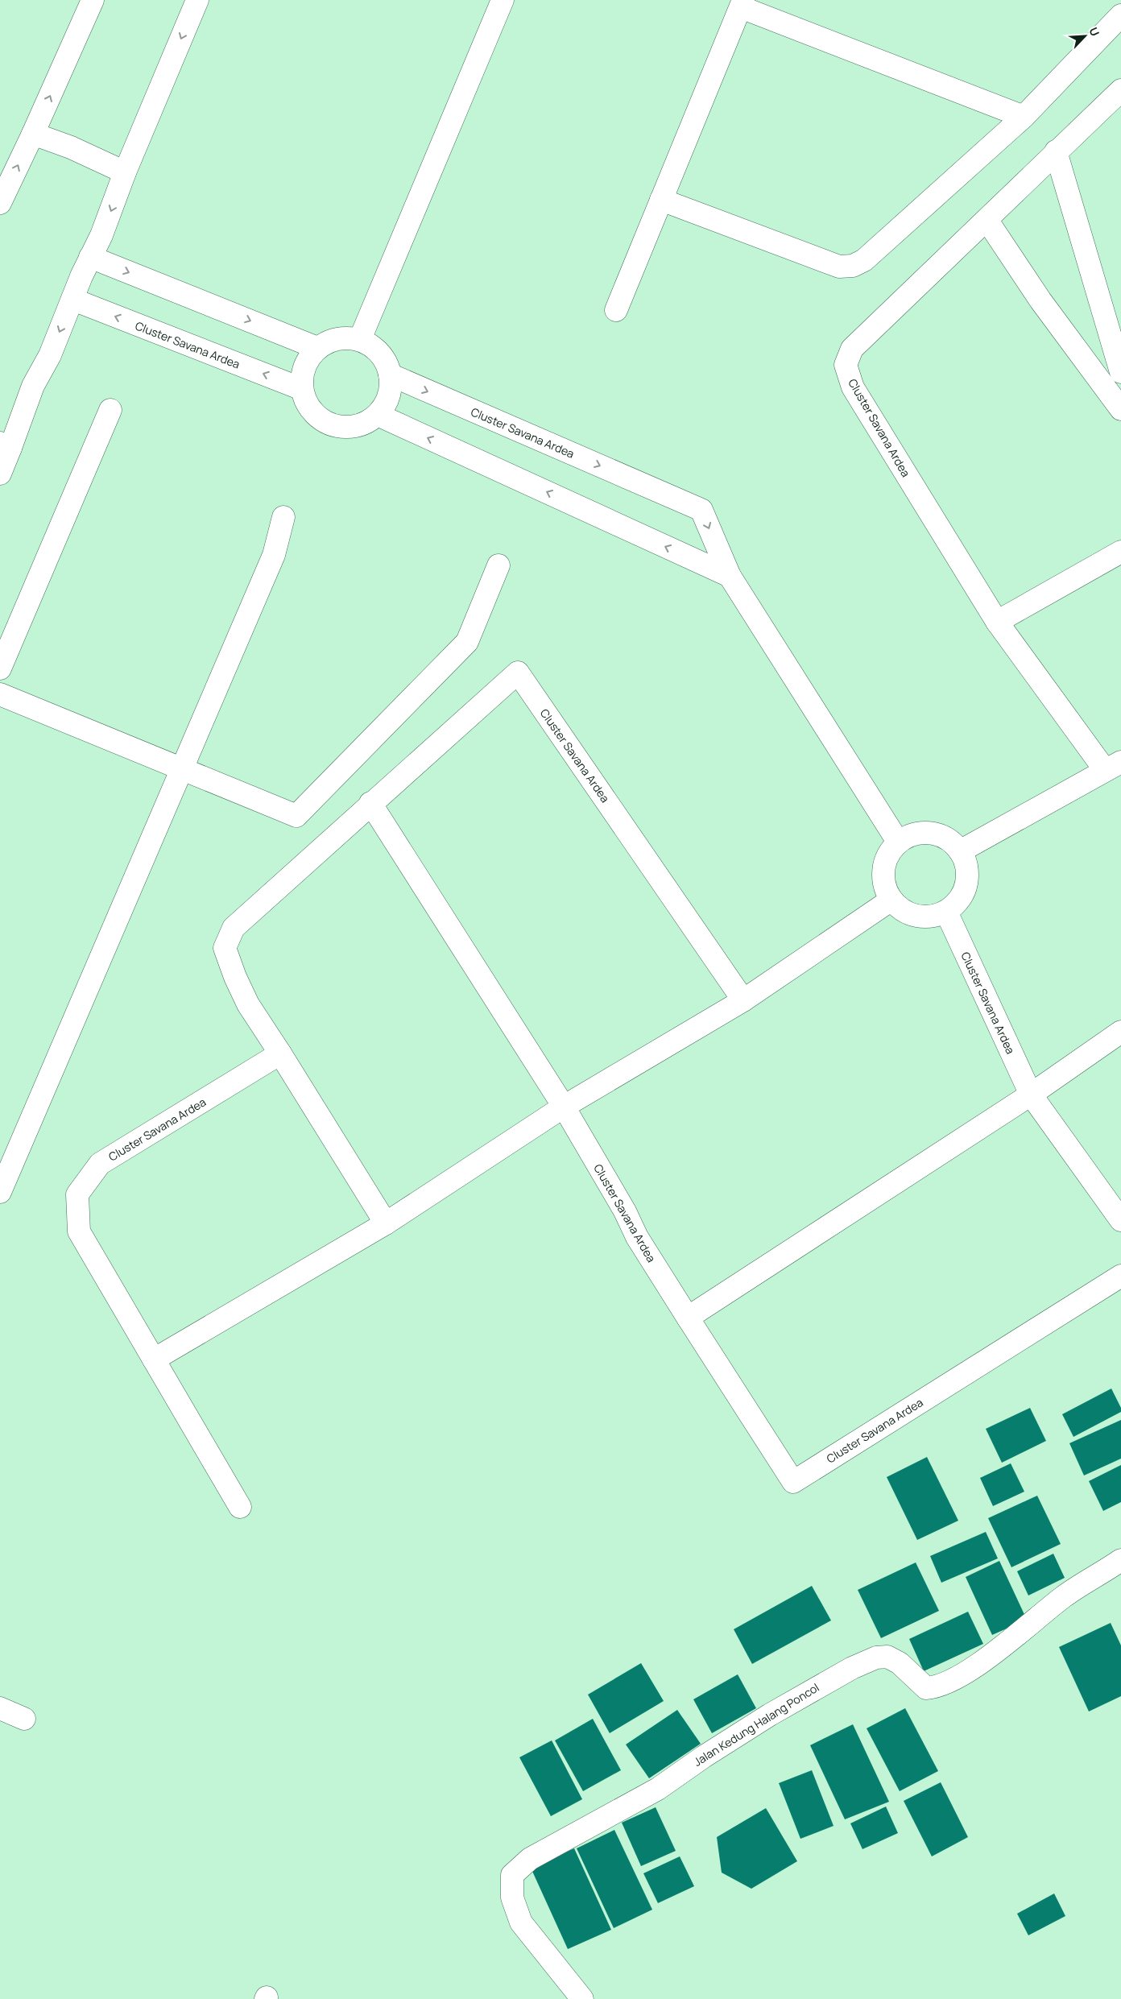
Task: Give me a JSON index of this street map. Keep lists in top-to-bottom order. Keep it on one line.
{"streets":{"street":["Cluster Savana Ardea","Jalan Kedung Halang Poncol"]},"north":"top right"}
